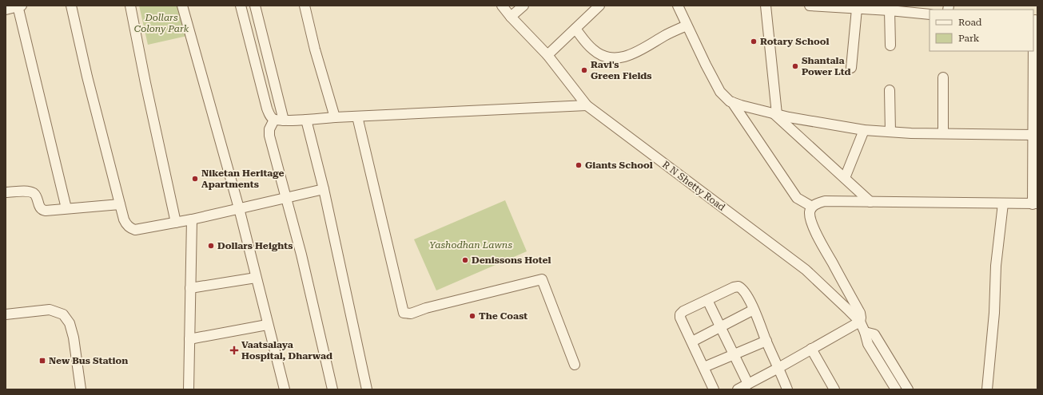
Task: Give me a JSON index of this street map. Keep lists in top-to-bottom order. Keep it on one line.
{"streets":{"street":["R N Shetty Road"]},"parks":["Dollars Colony Park","Yashodhan Lawns"],"places":{"other":["Rotary School","Shantala Power Ltd","Ravi's Green Fields","Giants School","Niketan Heritage Apartments","Dollars Heights","Denissons Hotel","The Coast"],"health":["Vaatsalaya Hospital, Dharwad"],"transit":["New Bus Station"]},"legend":["Road","Park"]}
